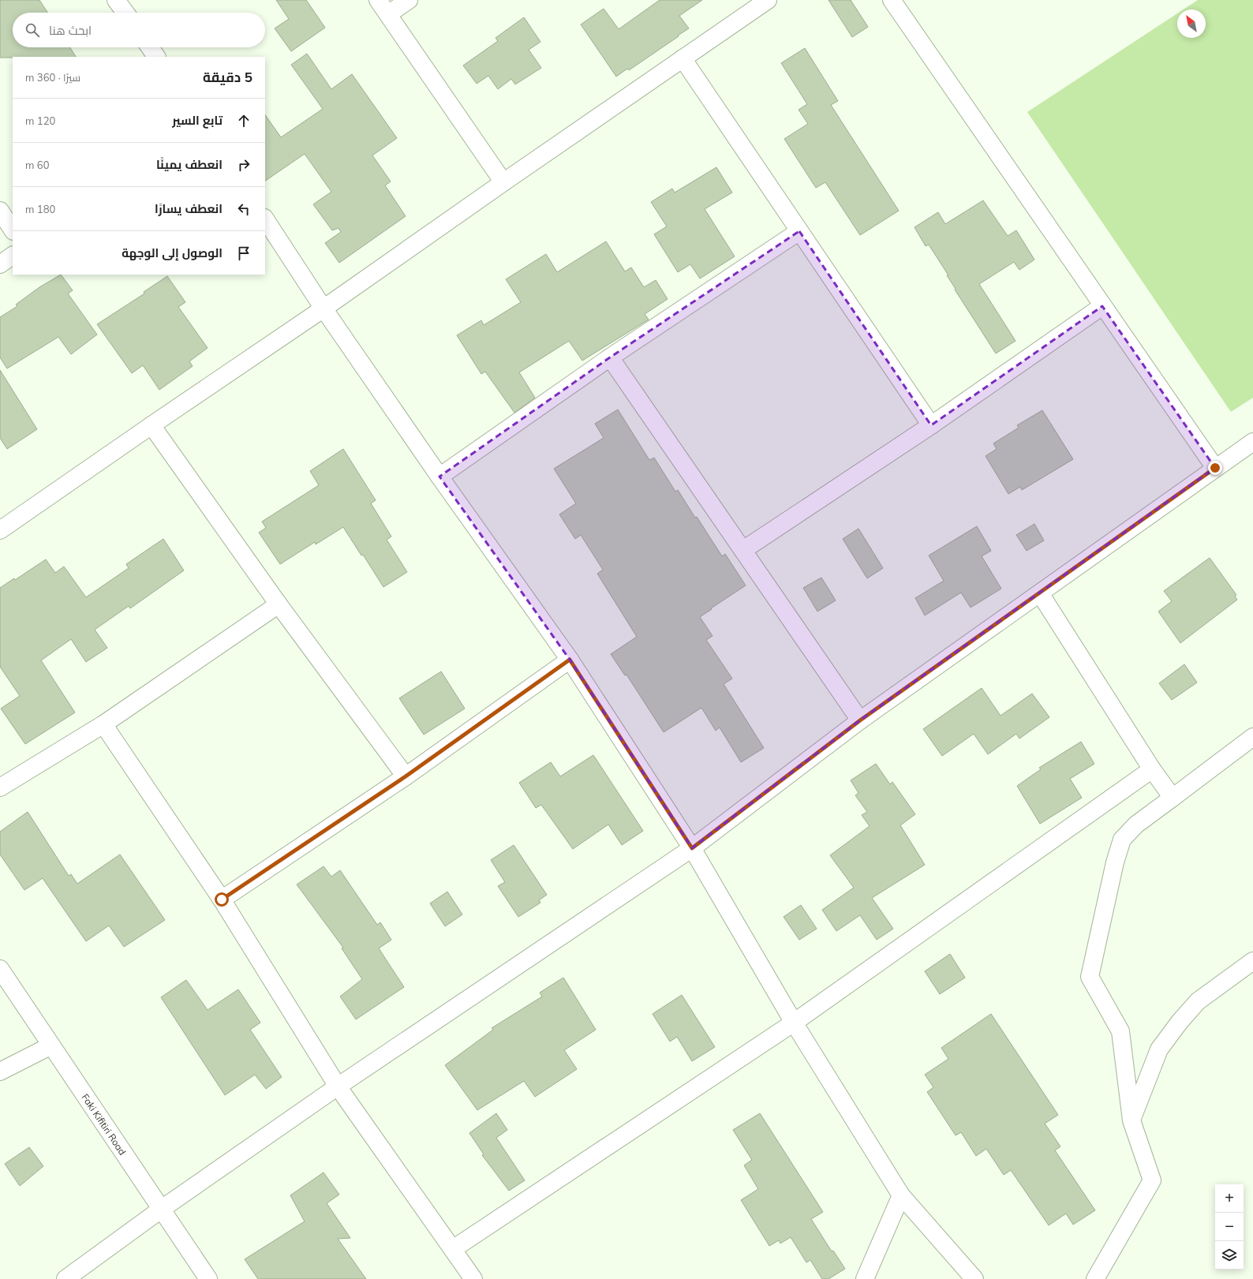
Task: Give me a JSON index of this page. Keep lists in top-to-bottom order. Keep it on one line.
{"streets":{"street":["Faki Kifitiri Road"]},"north":"top left","page":{"search":"ابحث هنا","heading":["5 دقيقة","سيرًا · 360 m"],"list":[["تابع السير","120 m"],["انعطف يمينًا","60 m"],["انعطف يسارًا","180 m"],"الوصول إلى الوجهة"],"map_buttons":["+","−"]}}
